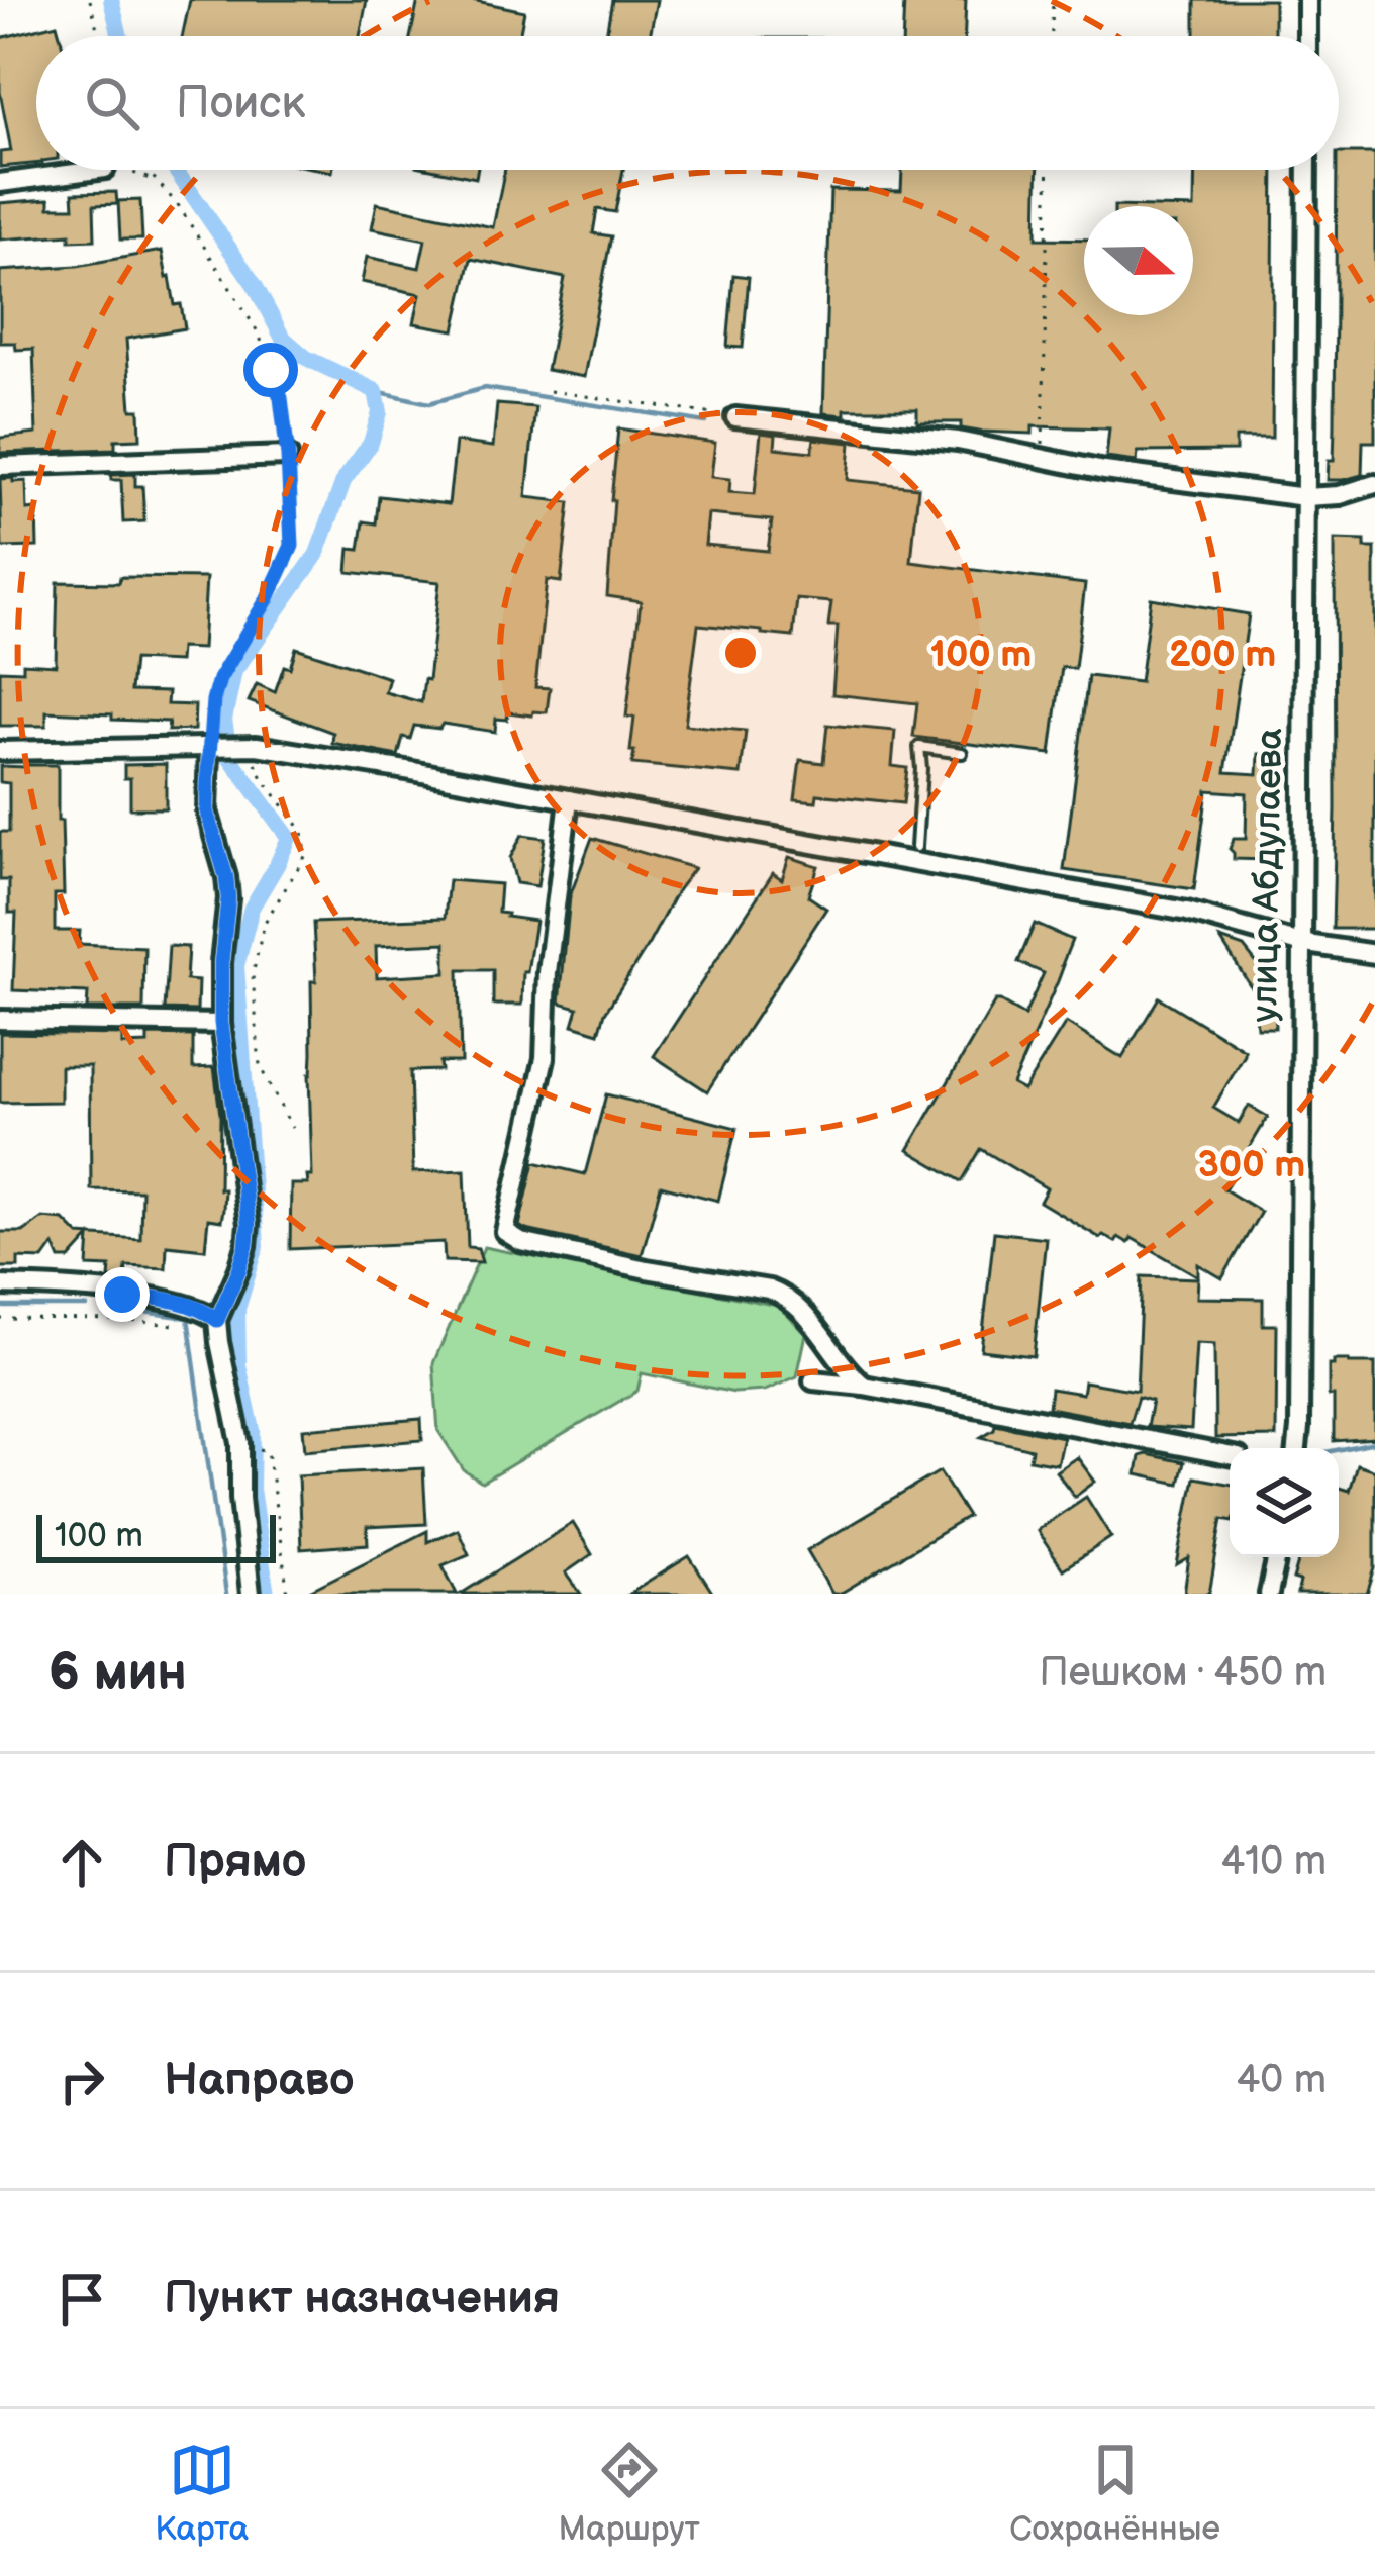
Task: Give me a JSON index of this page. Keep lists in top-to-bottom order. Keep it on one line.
{"streets":{"street":["улица Абдулаева"]},"scale_bar":"100 m","north":"right","page":{"search":"Поиск","scale":"100 m","heading":["6 мин","Пешком · 450 m"],"list":[["Прямо","410 m"],["Направо","40 m"],"Пункт назначения"],"nav":["Карта","Маршрут","Сохранённые"]},"rings":["100 m","200 m","300 m"]}
